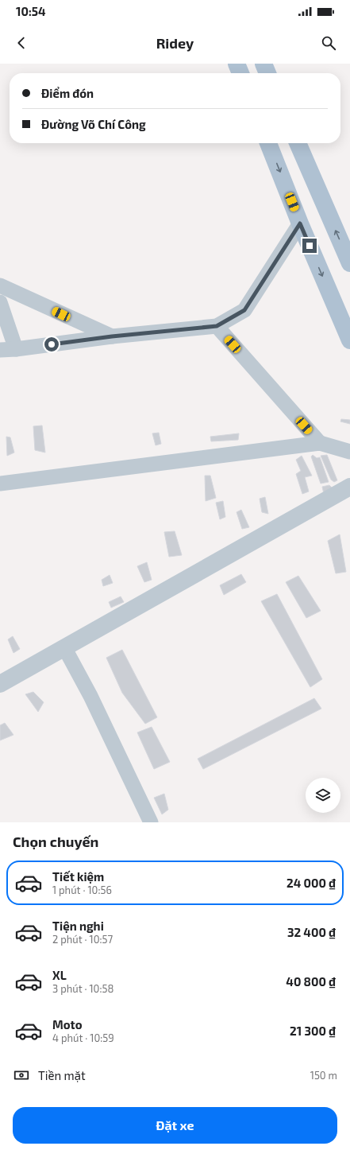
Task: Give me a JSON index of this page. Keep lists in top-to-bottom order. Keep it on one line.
{"page":{"status":"10:54","header":"Ridey","banner":["Điểm đón","Đường Võ Chí Công"],"heading":"Chọn chuyến","list":[{"name":"Tiết kiệm","note":"1 phút · 10:56","value":"24 000 ₫"},{"name":"Tiện nghi","note":"2 phút · 10:57","value":"32 400 ₫"},{"name":"XL","note":"3 phút · 10:58","value":"40 800 ₫"},{"name":"Moto","note":"4 phút · 10:59","value":"21 300 ₫"}],"pay":["Tiền mặt","150 m"],"buttons":"Đặt xe"}}
